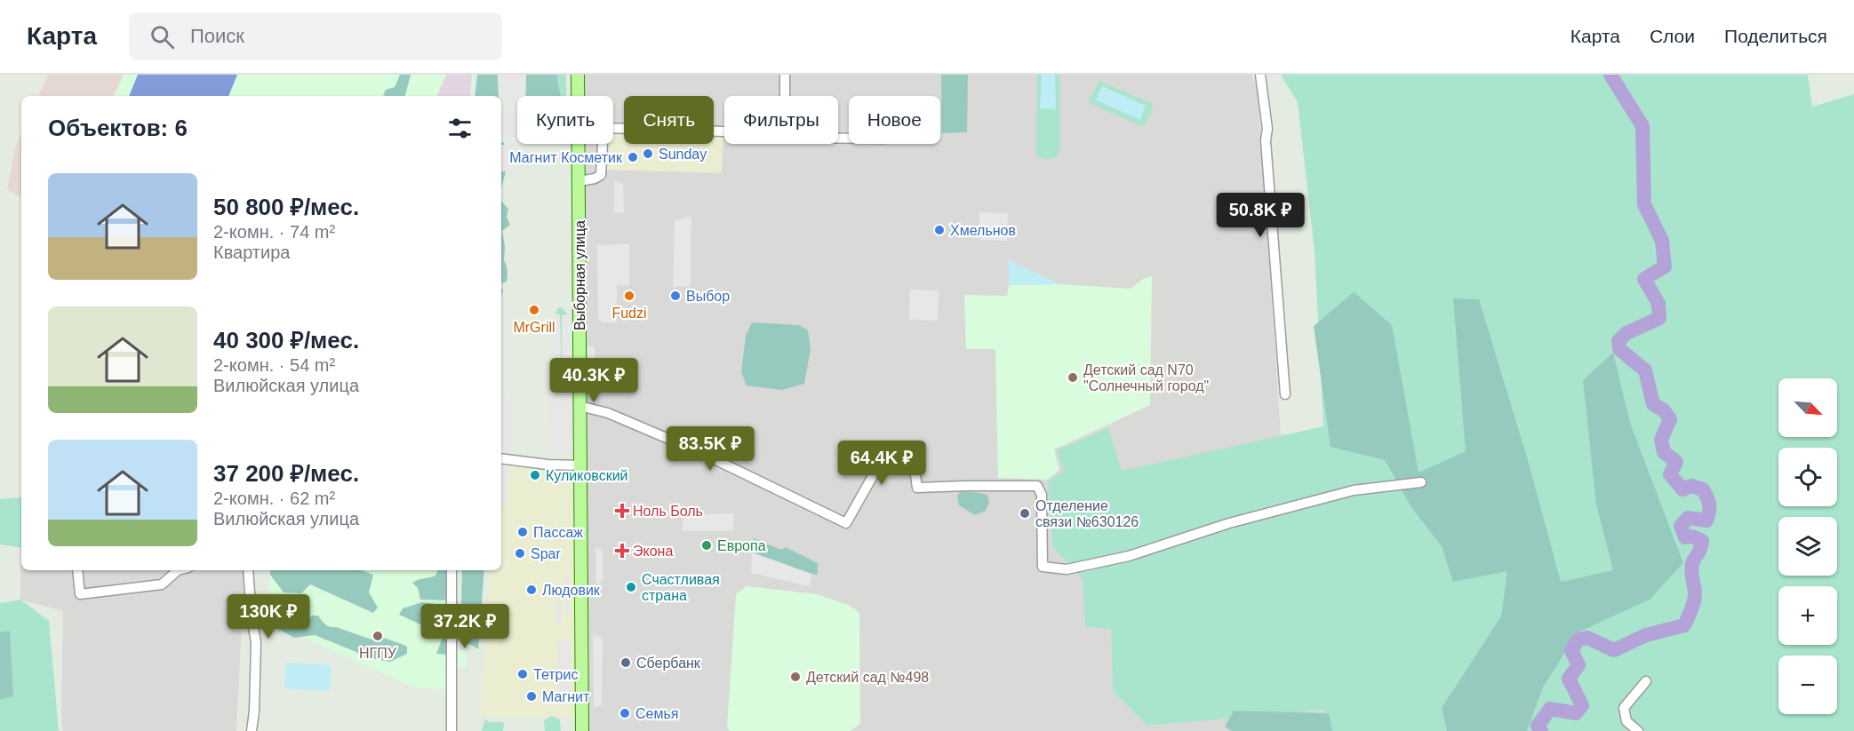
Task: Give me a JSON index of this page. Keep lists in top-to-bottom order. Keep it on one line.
{"streets":{"main road":["Выборная улица"]},"places":{"other":["Sunday","Магнит Косметик","Хмельнов","Fudzi","Выбор","MrGrill","Детский сад N70 \"Солнечный город\"","Куликовский","Отделение связи №630126","Пассаж","Европа","Spar","Счастливая страна","Людовик","НГПУ","Сбербанк","Тетрис","Детский сад №498","Магнит","Семья"],"health":["Ноль Боль","Экона"]},"north":"bottom right","page":{"header":"Карта","search":"Поиск","nav":["Карта","Слои","Поделиться"],"chip":["Купить","Снять","Фильтры","Новое"],"heading":"Объектов: 6","list":[{"name":"50 800 ₽/мес.","note":"2-комн. · 74 m² · Квартира"},{"name":"40 300 ₽/мес.","note":"2-комн. · 54 m² · Вилюйская улица"},{"name":"37 200 ₽/мес.","note":"2-комн. · 62 m² · Вилюйская улица"}],"price":["50.8K ₽","40.3K ₽","83.5K ₽","64.4K ₽","130K ₽","37.2K ₽"],"map_buttons":["+","−"]}}
